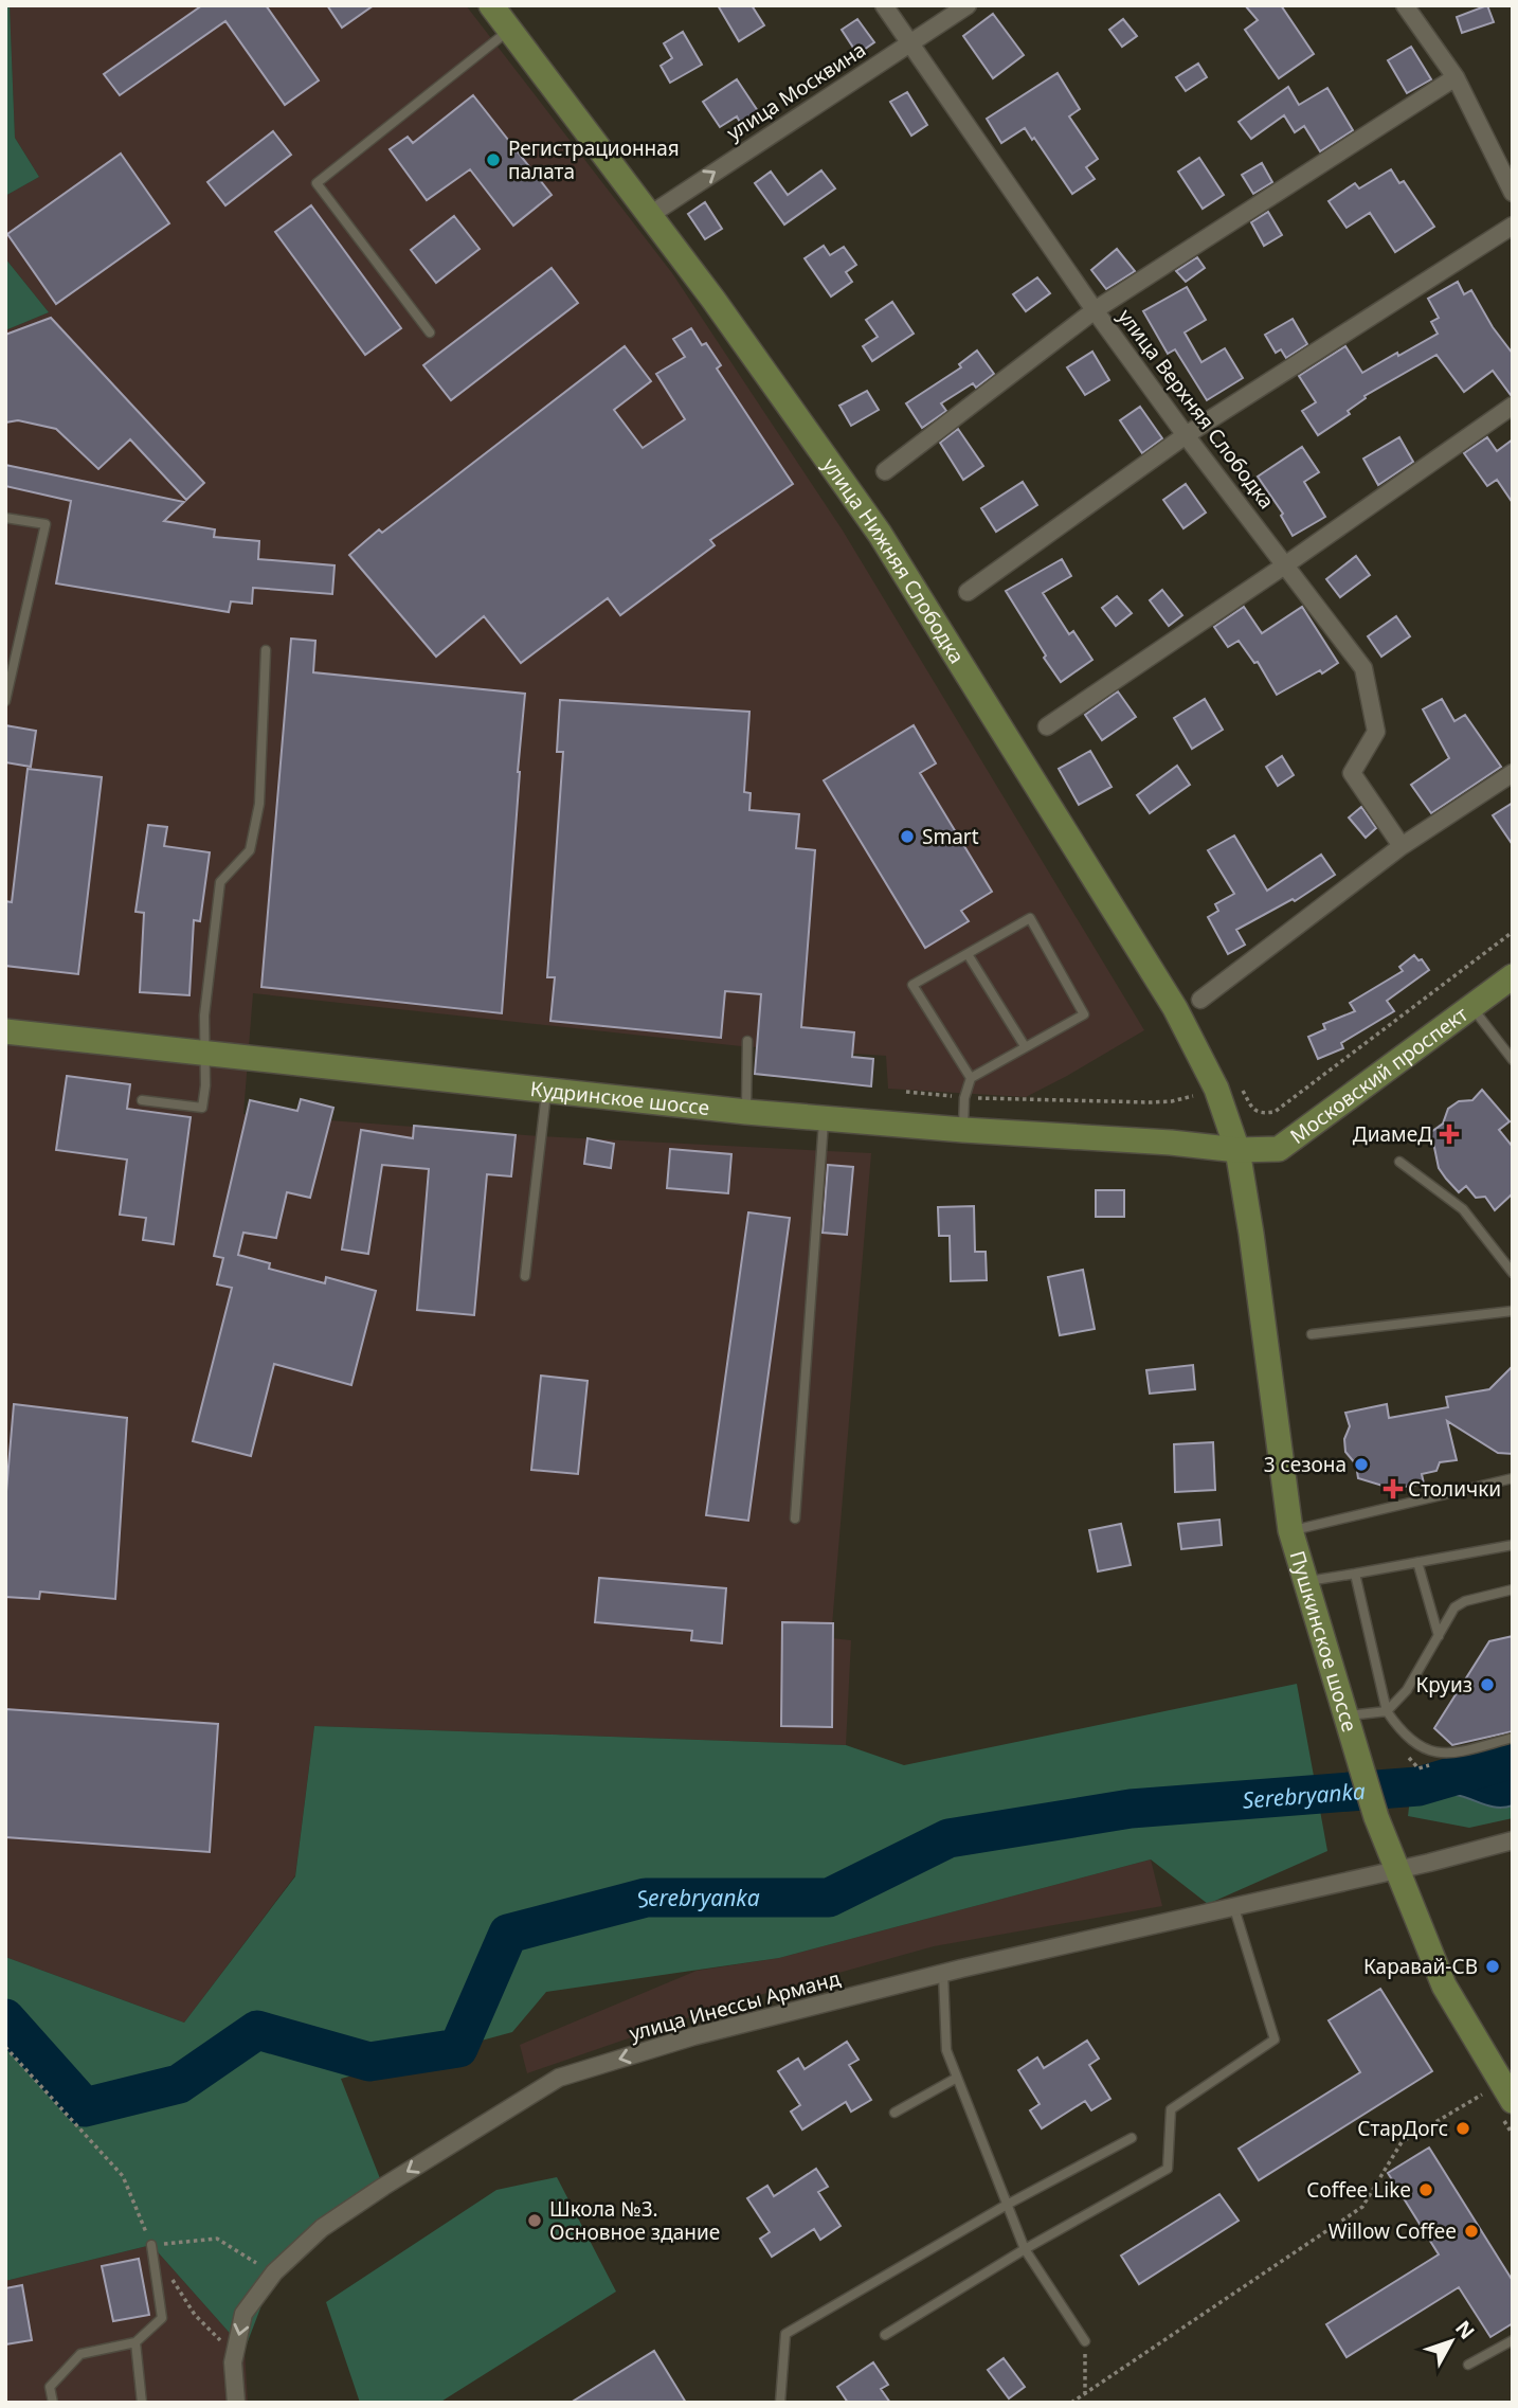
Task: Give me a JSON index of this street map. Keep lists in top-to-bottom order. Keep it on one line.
{"streets":{"main road":["улица Нижняя Слободка","Московский проспект","Кудринское шоссе","Пушкинское шоссе"],"street":["улица Москвина","улица Верхняя Слободка","улица Инессы Арманд"]},"crossings":[["улица Москвина","улица Верхняя Слободка"],["улица Москвина","улица Нижняя Слободка"],["улица Нижняя Слободка","Московский проспект"],["улица Нижняя Слободка","Кудринское шоссе"],["улица Нижняя Слободка","Пушкинское шоссе"],["Московский проспект","Кудринское шоссе"],["Московский проспект","Пушкинское шоссе"],["Кудринское шоссе","Пушкинское шоссе"],["Пушкинское шоссе","улица Инессы Арманд"]],"one_way":["улица Москвина","улица Инессы Арманд"],"water":["Serebryanka"],"places":{"other":["Регистрационная палата","Smart","3 сезона","Круиз","Каравай-СВ","СтарДогс","Coffee Like","Школа №3. Основное здание","Willow Coffee"],"health":["ДиамеД","Столички"]},"north":"top right"}
